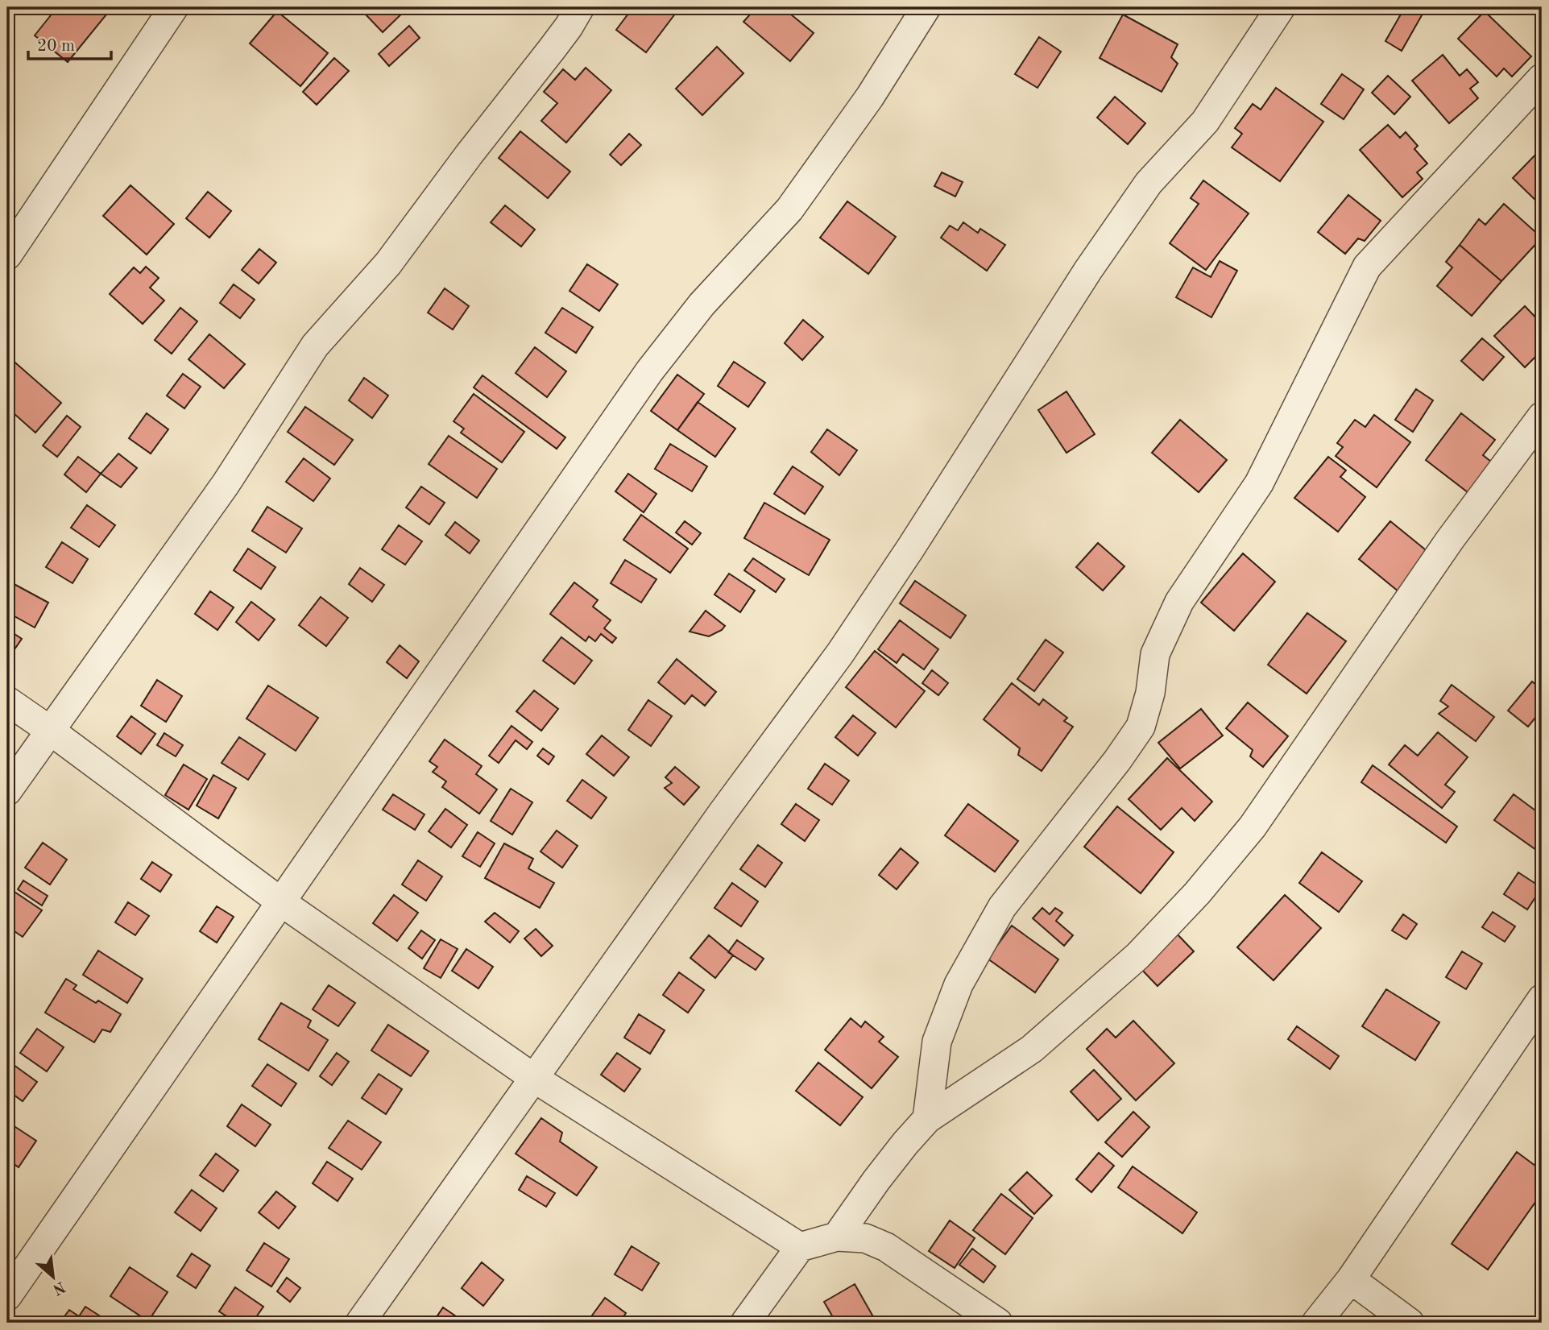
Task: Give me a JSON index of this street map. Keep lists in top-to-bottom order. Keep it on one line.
{"scale_bar":"20 m","north":"bottom right"}
